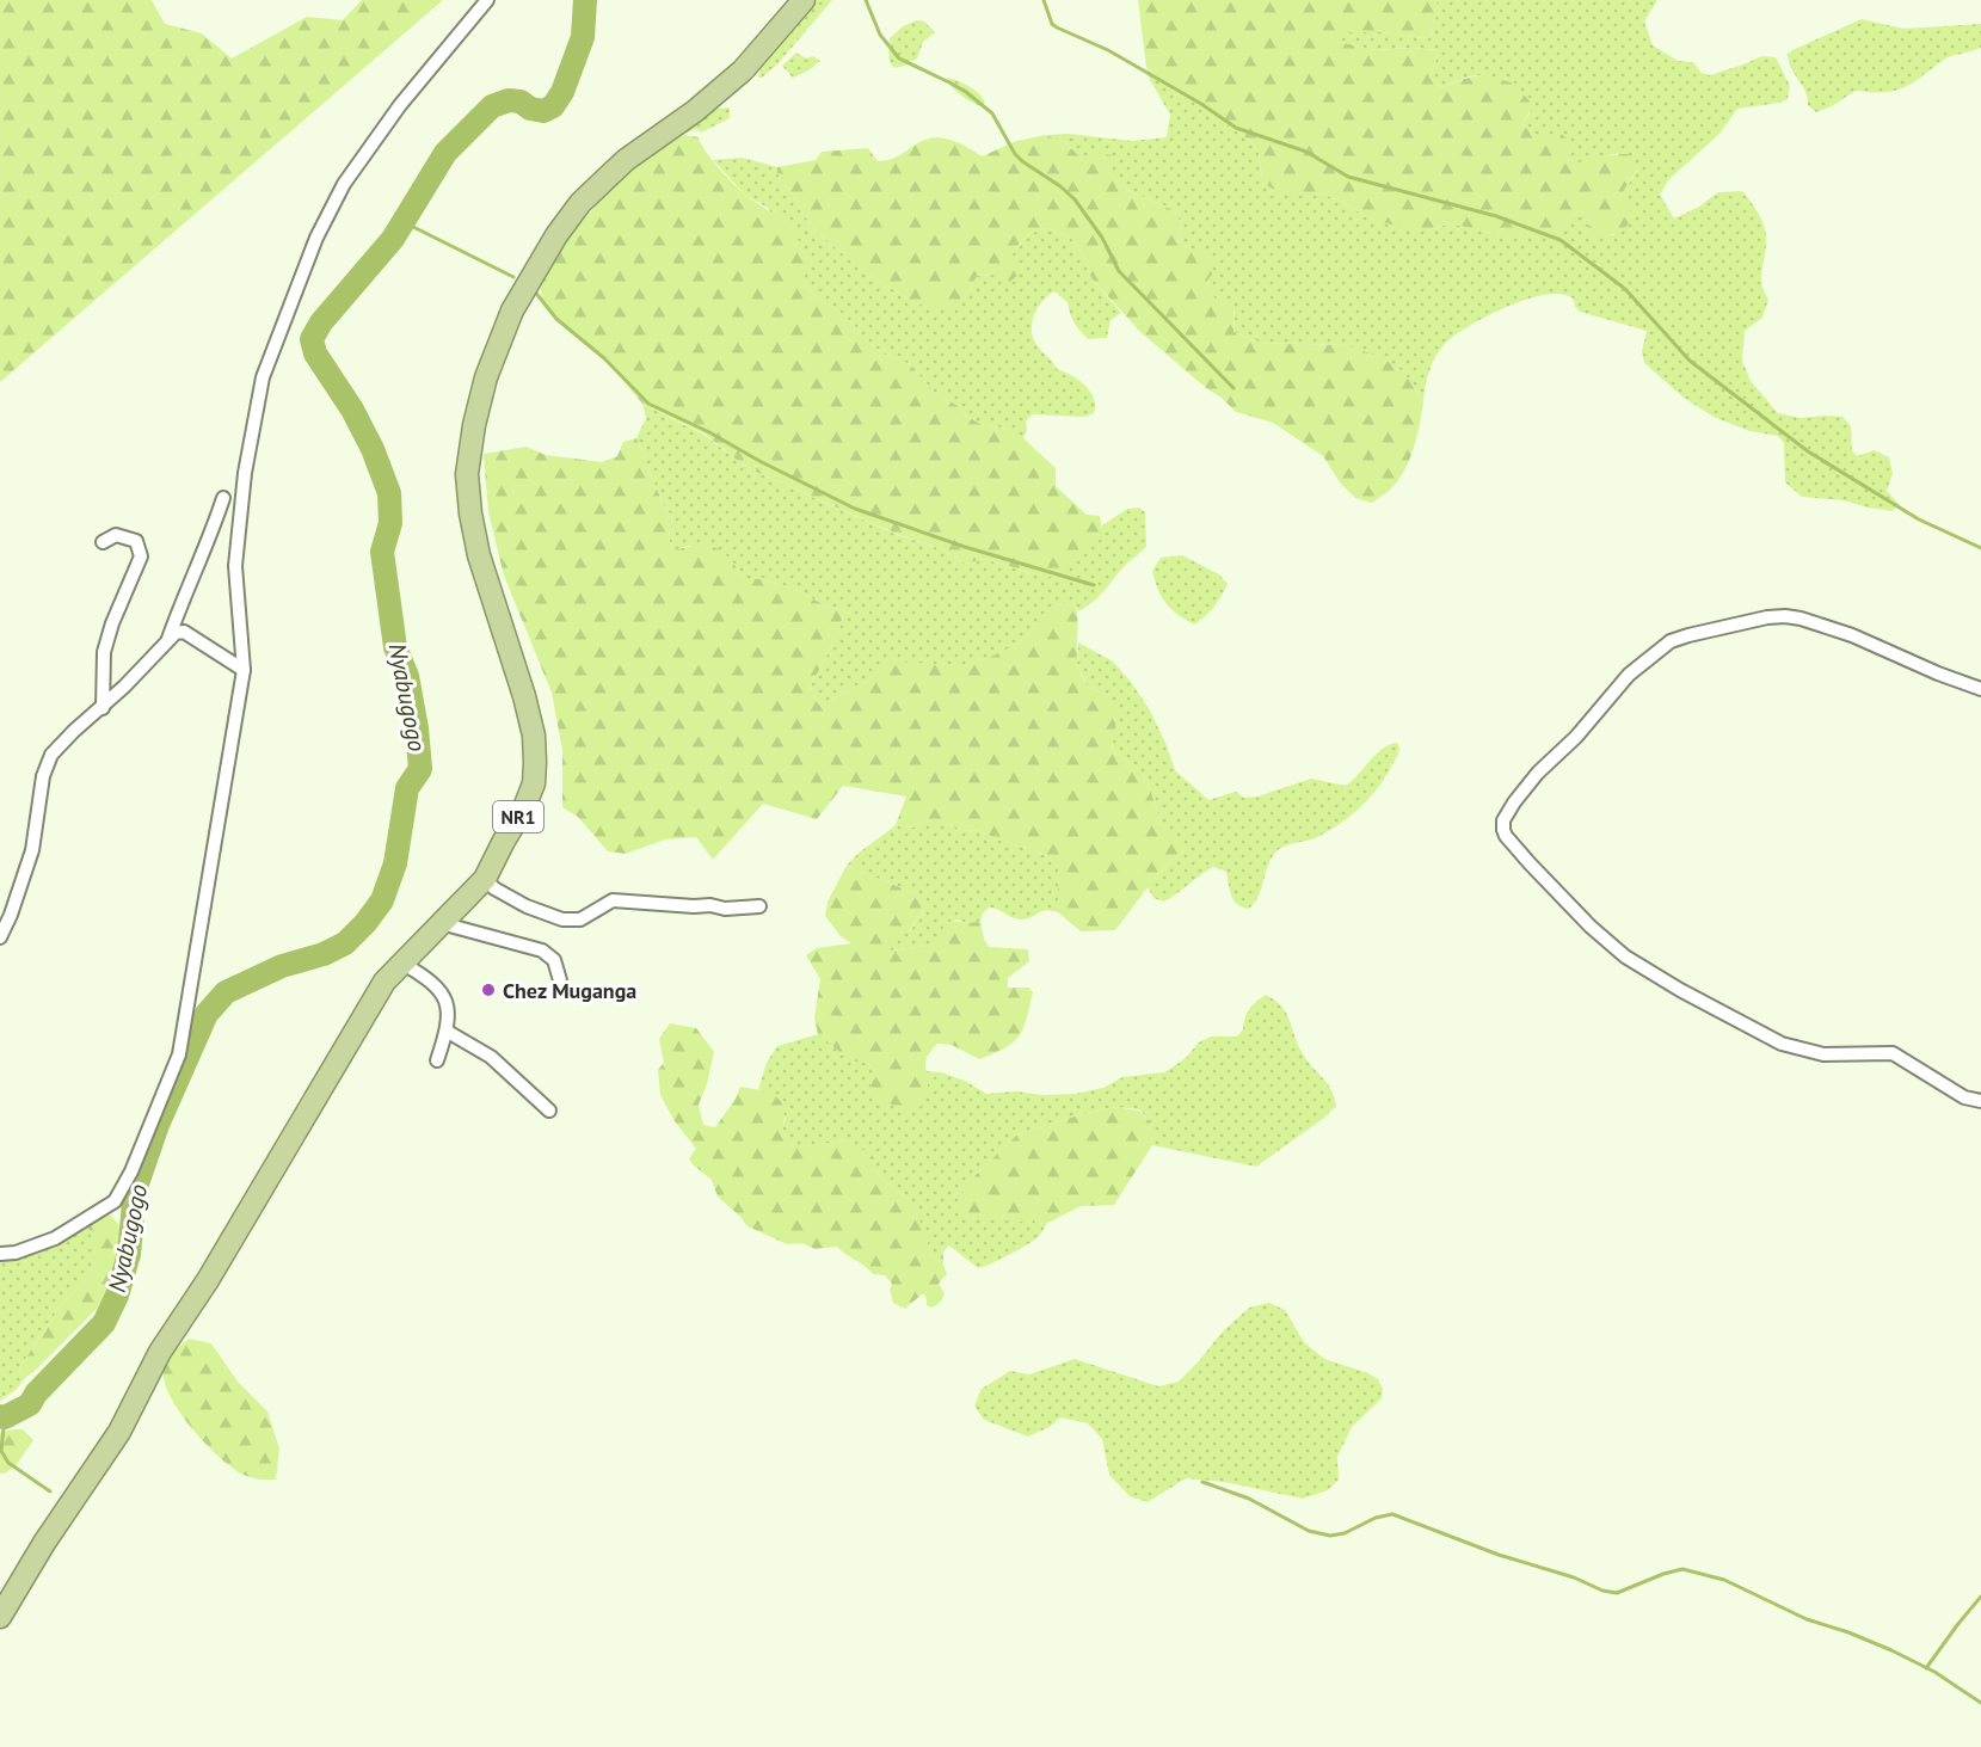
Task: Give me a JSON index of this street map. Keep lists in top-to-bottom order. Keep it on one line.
{"streets":{"highway":["NR1"]},"water":["Nyabugogo"],"places":["Chez Muganga"]}
